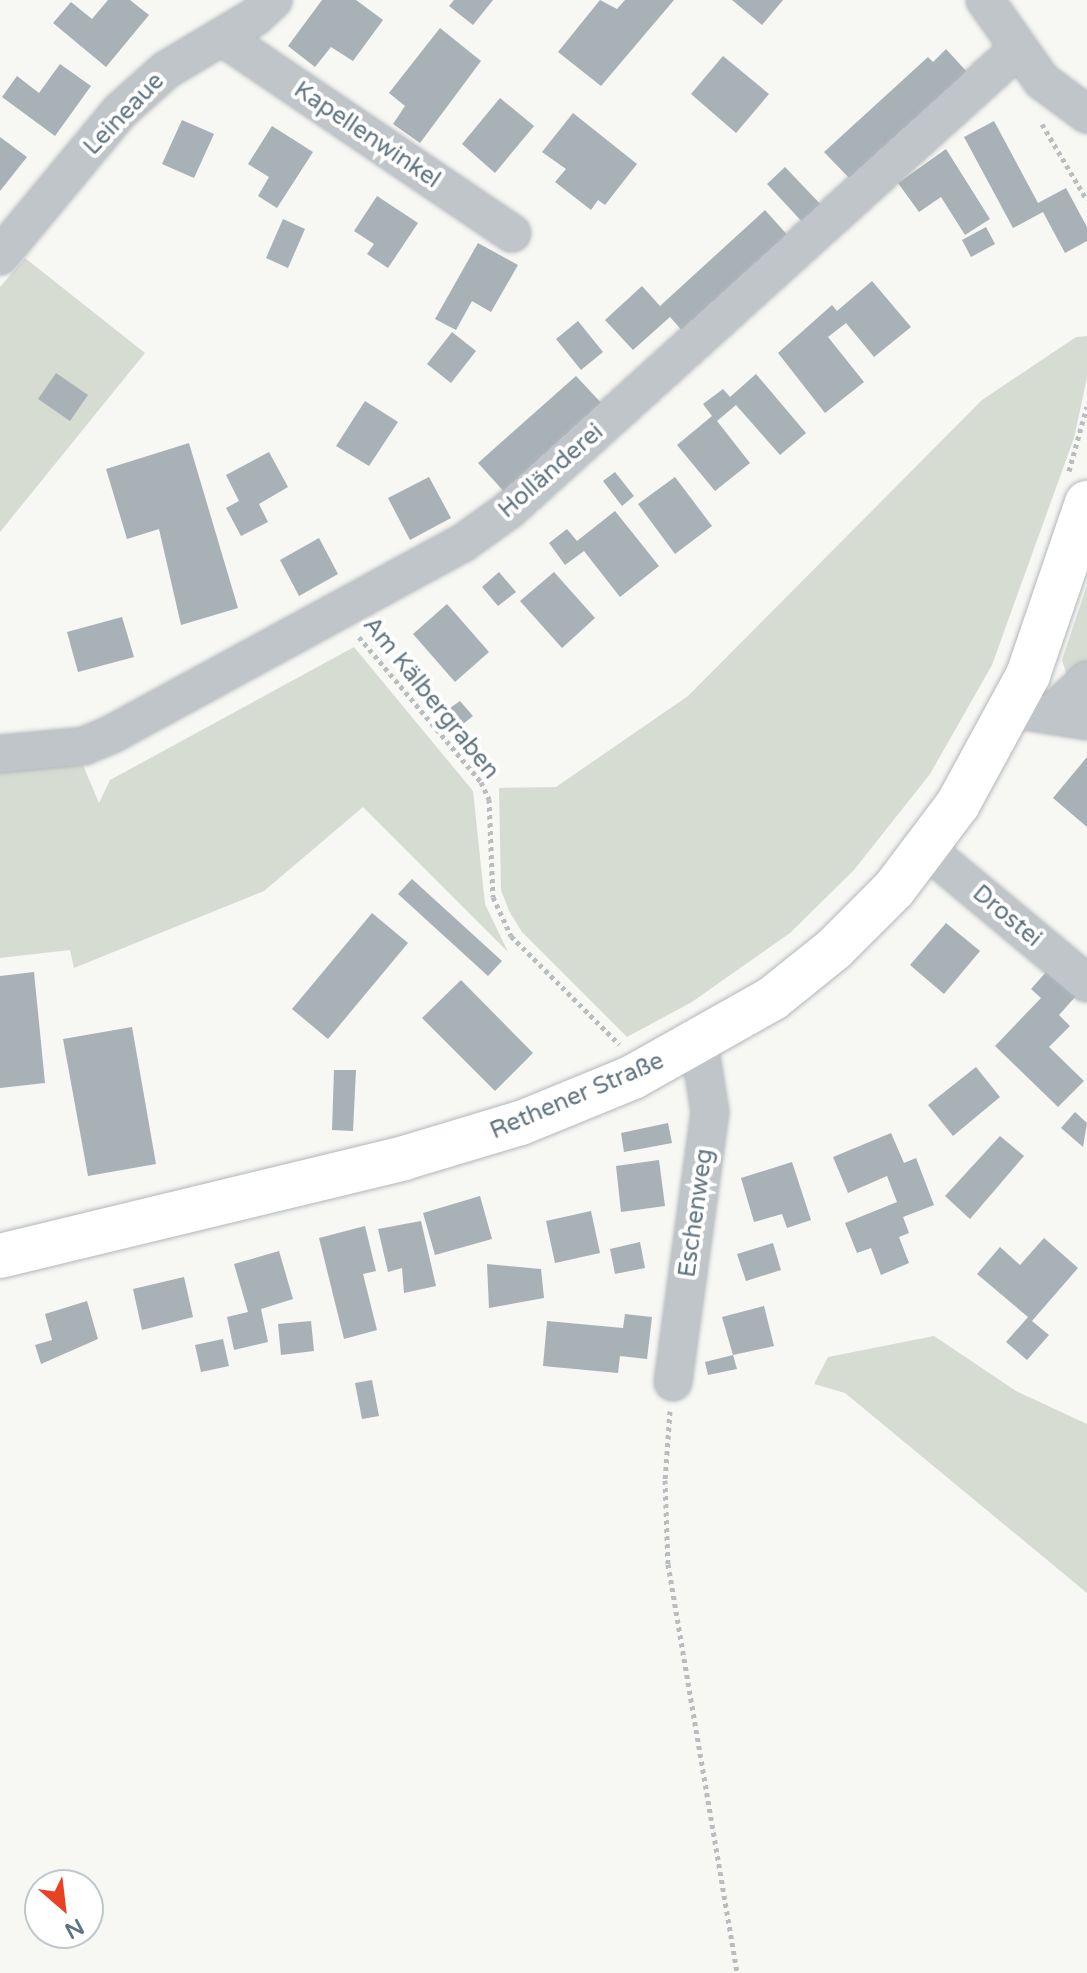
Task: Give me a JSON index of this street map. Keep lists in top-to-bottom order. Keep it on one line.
{"streets":{"main road":["Rethener Straße"],"street":["Leineaue","Kapellenwinkel","Holländerei","Drostei","Eschenweg"],"path":["Am Kälbergraben"]},"crossings":[["Leineaue","Kapellenwinkel"],["Holländerei","Am Kälbergraben"],["Drostei","Rethener Straße"],["Rethener Straße","Eschenweg"]],"north":"bottom right"}
